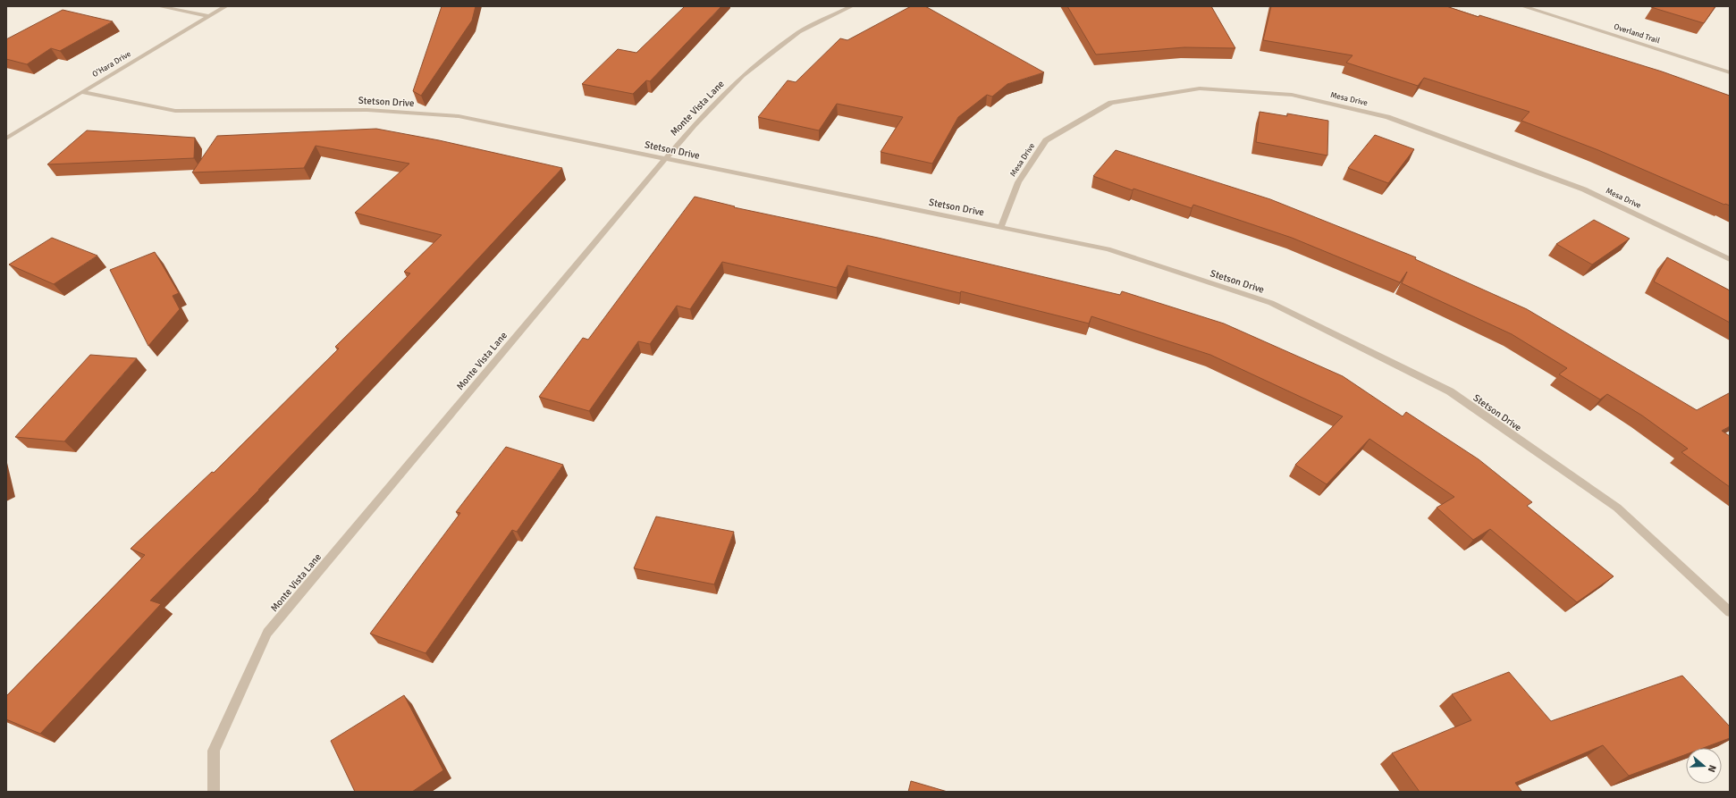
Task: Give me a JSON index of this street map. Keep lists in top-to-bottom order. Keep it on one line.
{"streets":{"street":["Overland Trail","O'Hara Drive","Mesa Drive","Stetson Drive","Monte Vista Lane"]},"crossings":[["O'Hara Drive","Stetson Drive"],["Mesa Drive","Stetson Drive"],["Stetson Drive","Monte Vista Lane"]],"north":"right"}
